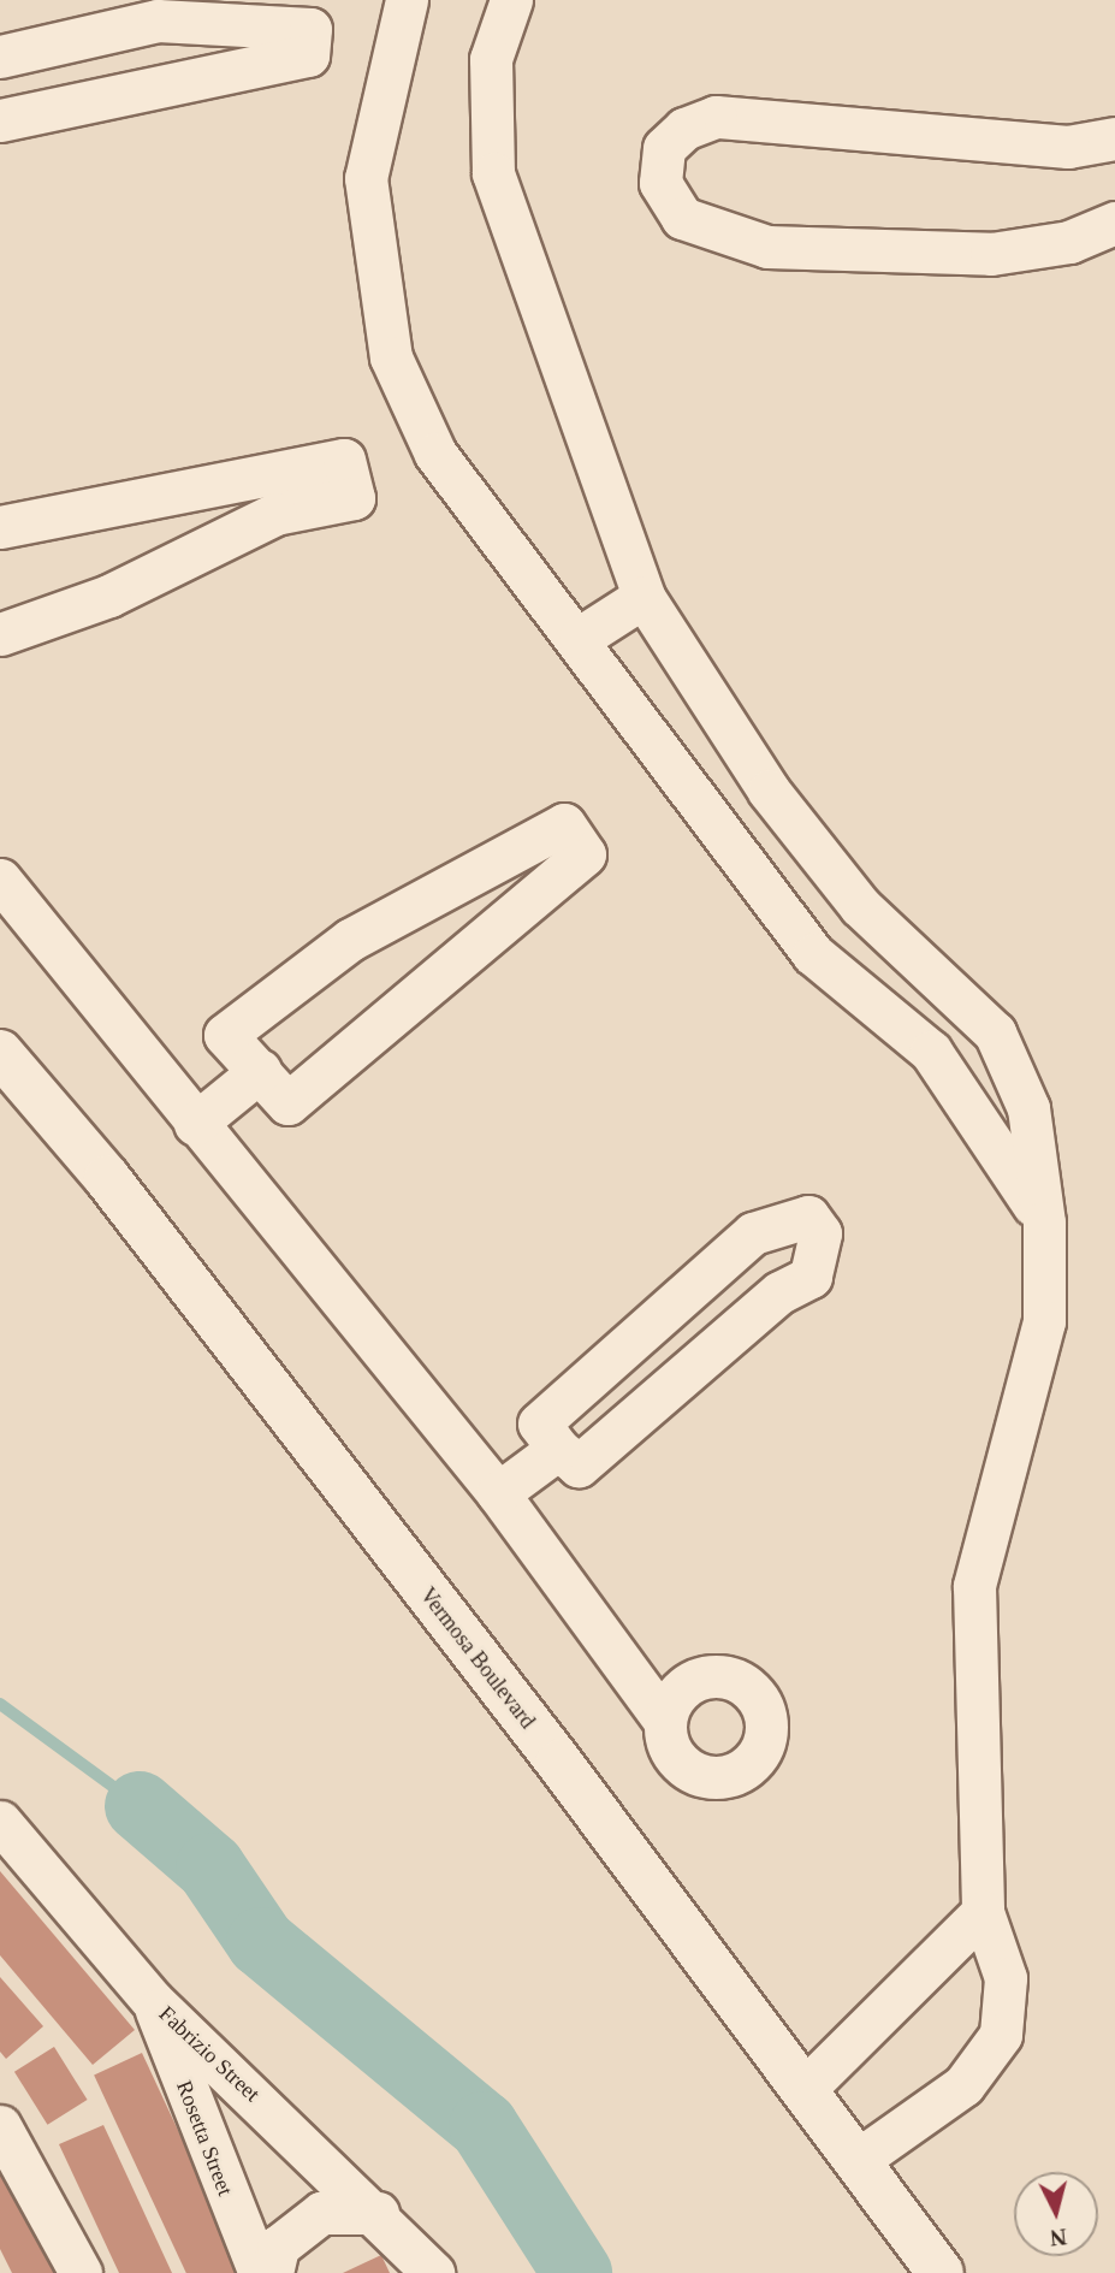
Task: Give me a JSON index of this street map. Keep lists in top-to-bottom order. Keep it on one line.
{"streets":{"main road":["Vermosa Boulevard"],"street":["Fabrizio Street","Rosetta Street"]},"crossings":[["Fabrizio Street","Rosetta Street"]],"north":"bottom"}
